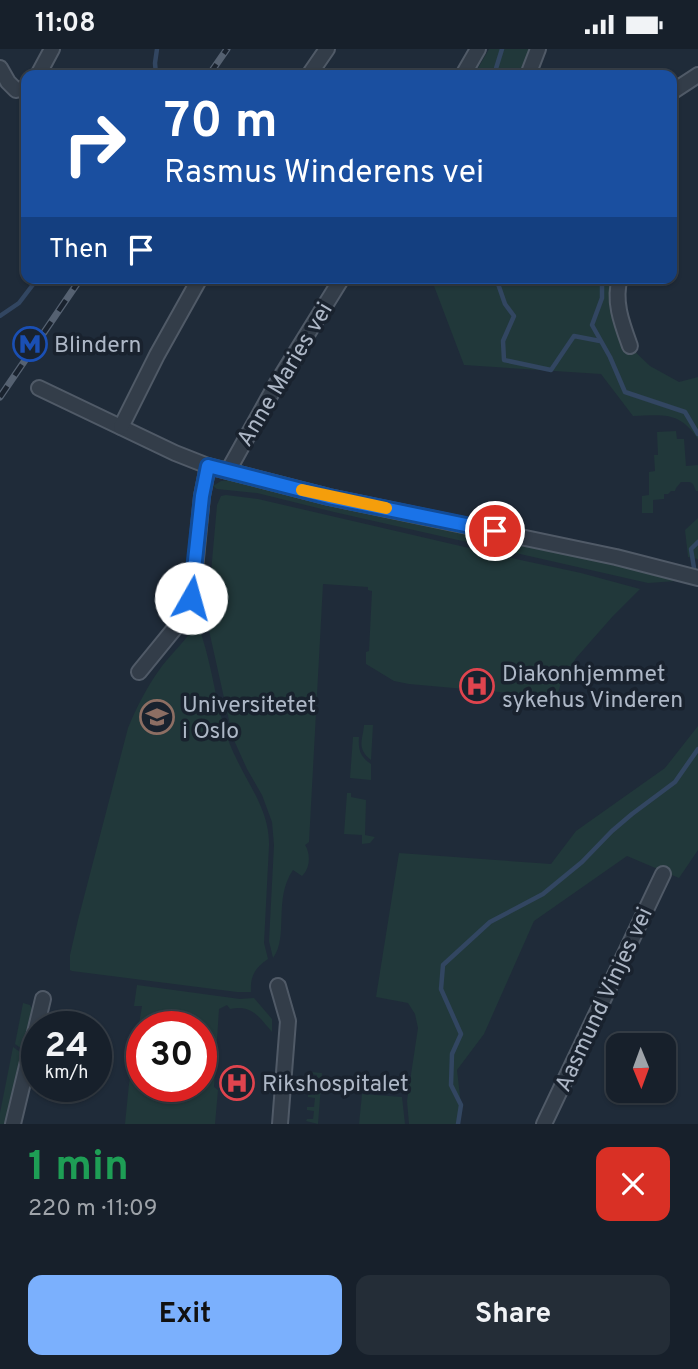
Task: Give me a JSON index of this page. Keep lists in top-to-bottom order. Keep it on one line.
{"streets":{"street":["Anne Maries vei","Aasmund Vinjes vei"]},"places":{"metro station":["Blindern"],"hospital":["Diakonhjemmet sykehus Vinderen","Rikshospitalet"],"school or university":["Universitetet i Oslo"]},"north":"bottom","page":{"status":"11:08","turn":["70 m","Rasmus Winderens vei"],"then":"Then","speed":"24 km/h","limit":"30","heading":["1 min","220 m · 11:09"],"buttons":["Exit","Share"]}}
